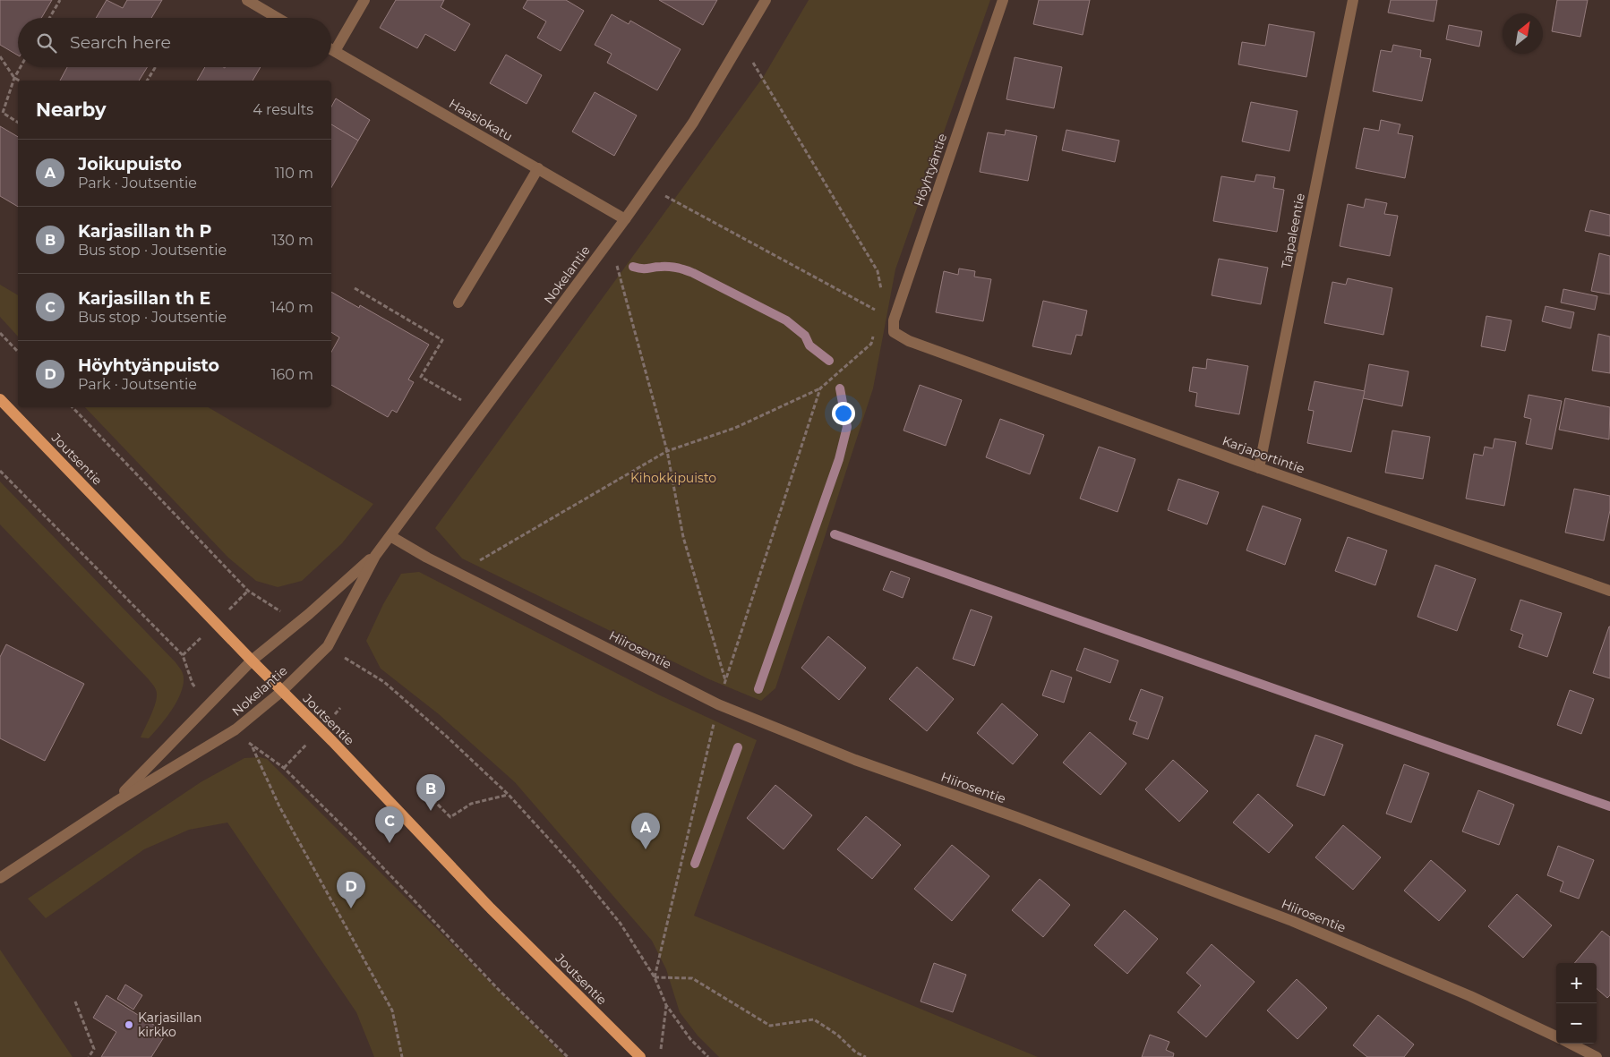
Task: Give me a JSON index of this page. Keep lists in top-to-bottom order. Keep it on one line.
{"streets":{"main road":["Joutsentie"],"street":["Haasiokatu","Höyhtyäntie","Taipaleentie","Nokelantie","Karjaportintie","Hiirosentie"]},"crossings":[["Haasiokatu","Nokelantie"],["Höyhtyäntie","Karjaportintie"],["Taipaleentie","Karjaportintie"],["Nokelantie","Joutsentie"],["Nokelantie","Hiirosentie"]],"parks":["Kihokkipuisto"],"places":["Karjasillan kirkko"],"north":"top right","page":{"search":"Search here","heading":["Nearby","4 results"],"list":[{"mark":"A","name":"Joikupuisto","note":"Park · Joutsentie","value":"110 m"},{"mark":"B","name":"Karjasillan th P","note":"Bus stop · Joutsentie","value":"130 m"},{"mark":"C","name":"Karjasillan th E","note":"Bus stop · Joutsentie","value":"140 m"},{"mark":"D","name":"Höyhtyänpuisto","note":"Park · Joutsentie","value":"160 m"}],"pins":["B","C","A","D"],"map_buttons":["+","−"]}}
